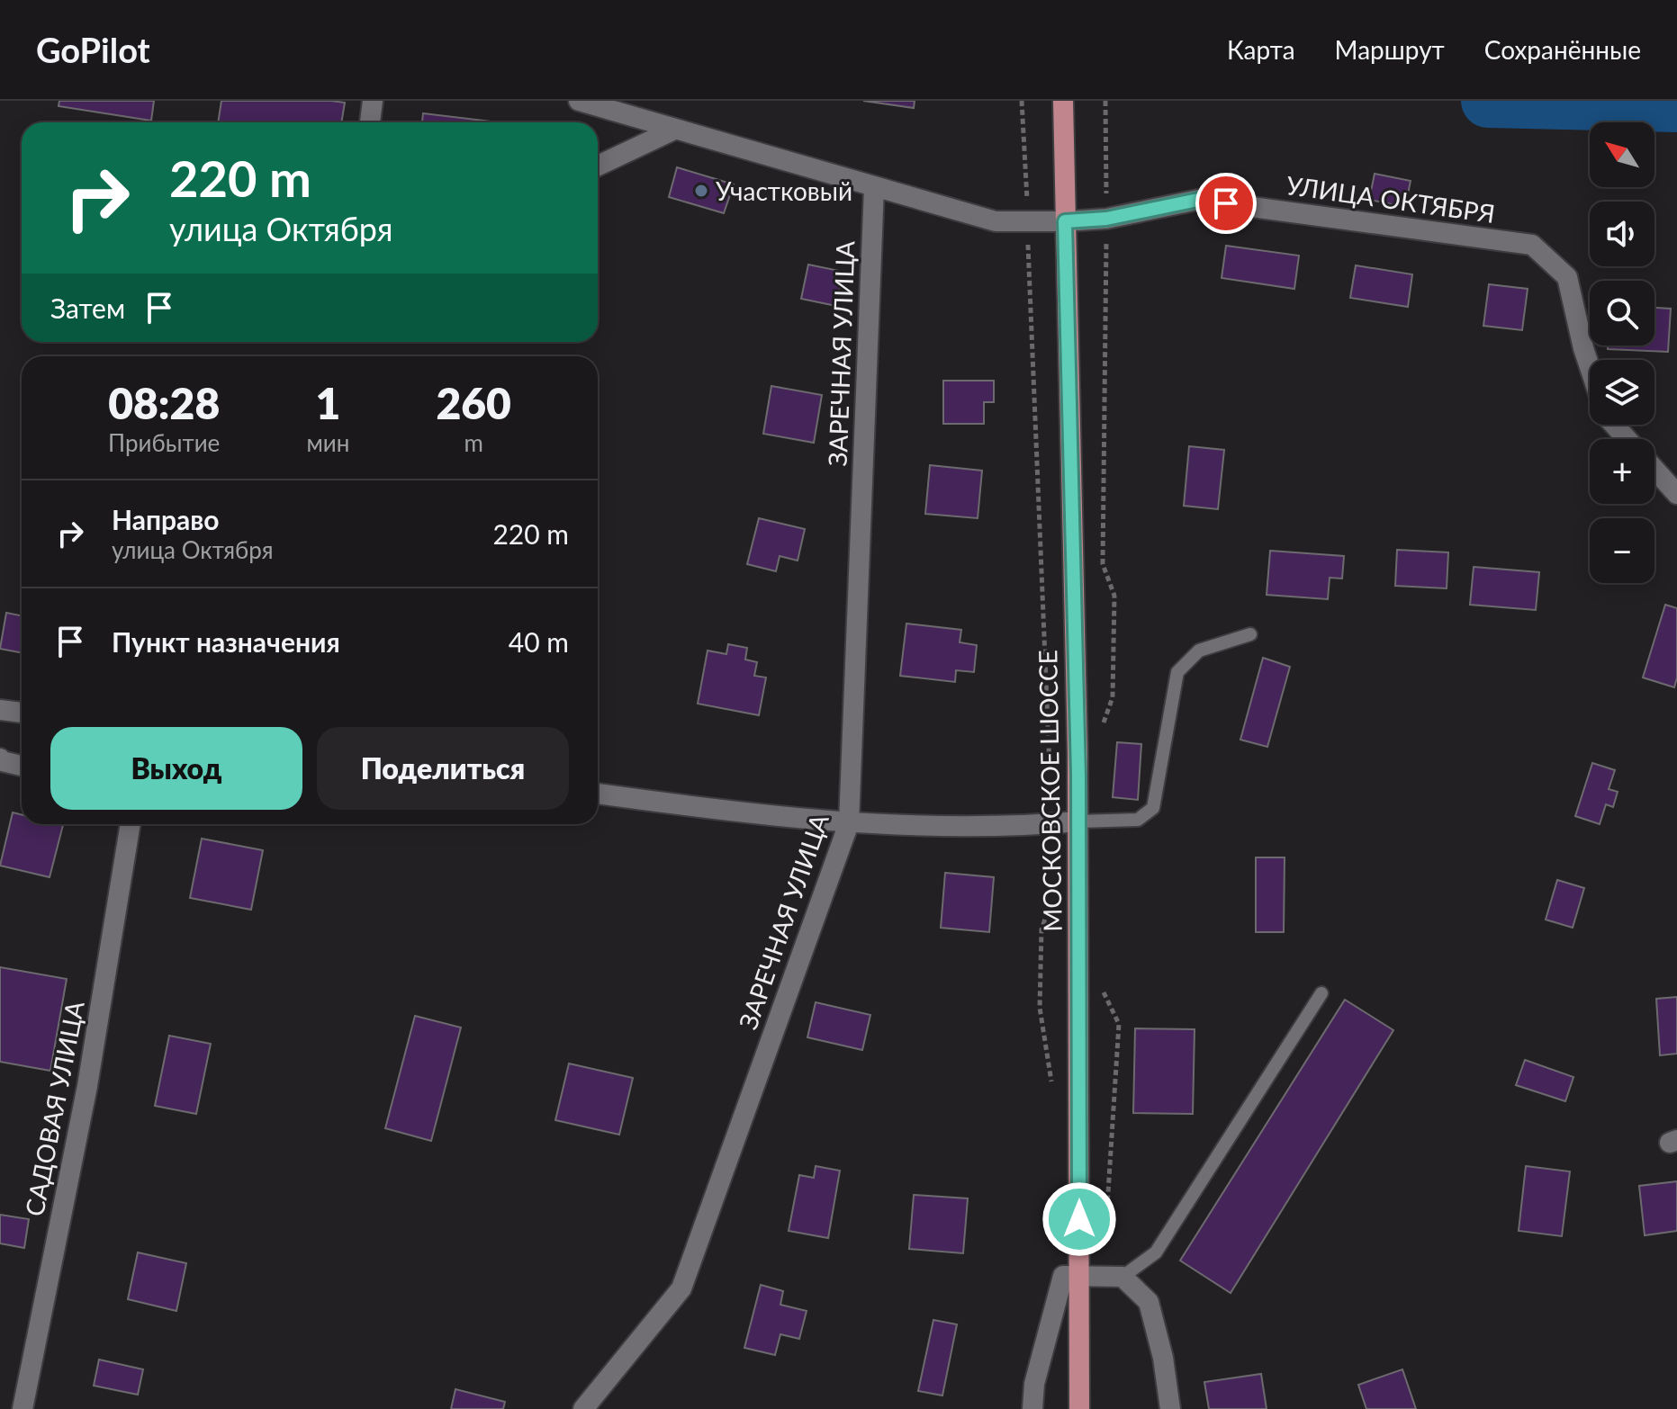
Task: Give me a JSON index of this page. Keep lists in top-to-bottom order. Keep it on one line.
{"streets":{"main road":["МОСКОВСКОЕ ШОССЕ"],"street":["УЛИЦА ОКТЯБРЯ","ЗАРЕЧНАЯ УЛИЦА","САДОВАЯ УЛИЦА"]},"crossings":[["УЛИЦА ОКТЯБРЯ","МОСКОВСКОЕ ШОССЕ"]],"places":["Участковый"],"north":"top left","page":{"header":"GoPilot","nav":["Карта","Маршрут","Сохранённые"],"map_buttons":["+","−"],"turn":["220 m","улица Октября"],"then":"Затем","eta":["08:28","Прибытие","1","мин","260","m"],"list":[{"name":"Направо","note":"улица Октября","value":"220 m"},{"name":"Пункт назначения","value":"40 m"}],"buttons":["Выход","Поделиться"]}}
